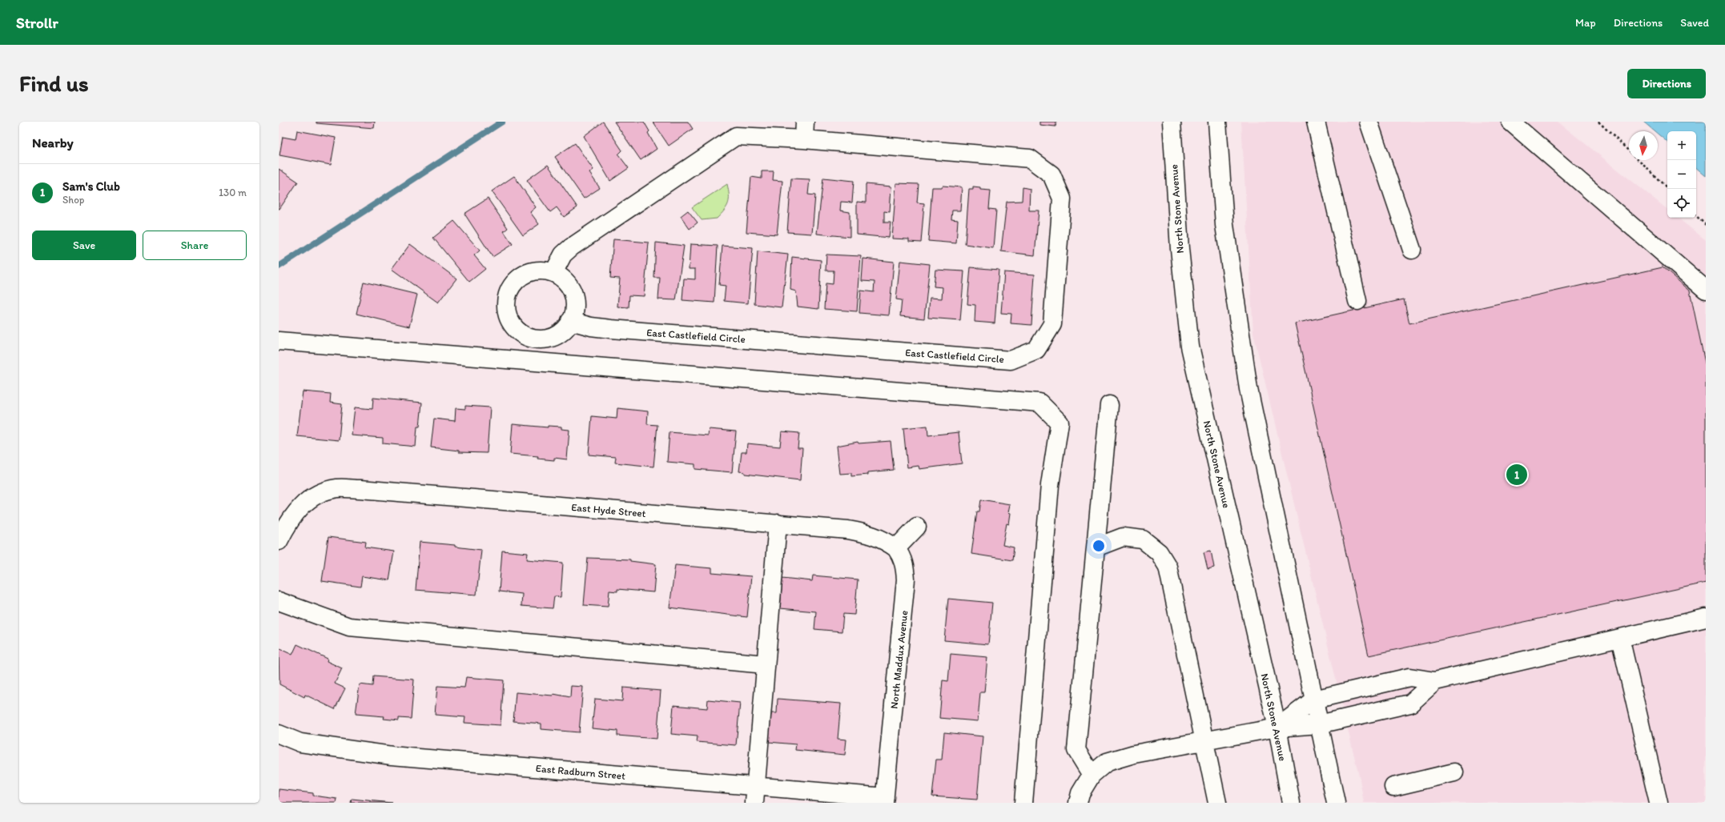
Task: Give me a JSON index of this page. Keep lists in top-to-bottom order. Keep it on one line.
{"streets":{"street":["North Stone Avenue","East Castlefield Circle","East Hyde Street","North Maddux Avenue","East Radburn Street"]},"crossings":[["East Hyde Street","North Maddux Avenue"],["North Maddux Avenue","East Radburn Street"]],"north":"bottom","page":{"header":"Strollr","nav":["Map","Directions","Saved"],"buttons":["Directions",["Save","Share"]],"title":"Find us","heading":"Nearby","map_buttons":["+","−"],"list":[{"mark":"1","name":"Sam's Club","note":"Shop","value":"130 m"}],"pins":"1"}}
